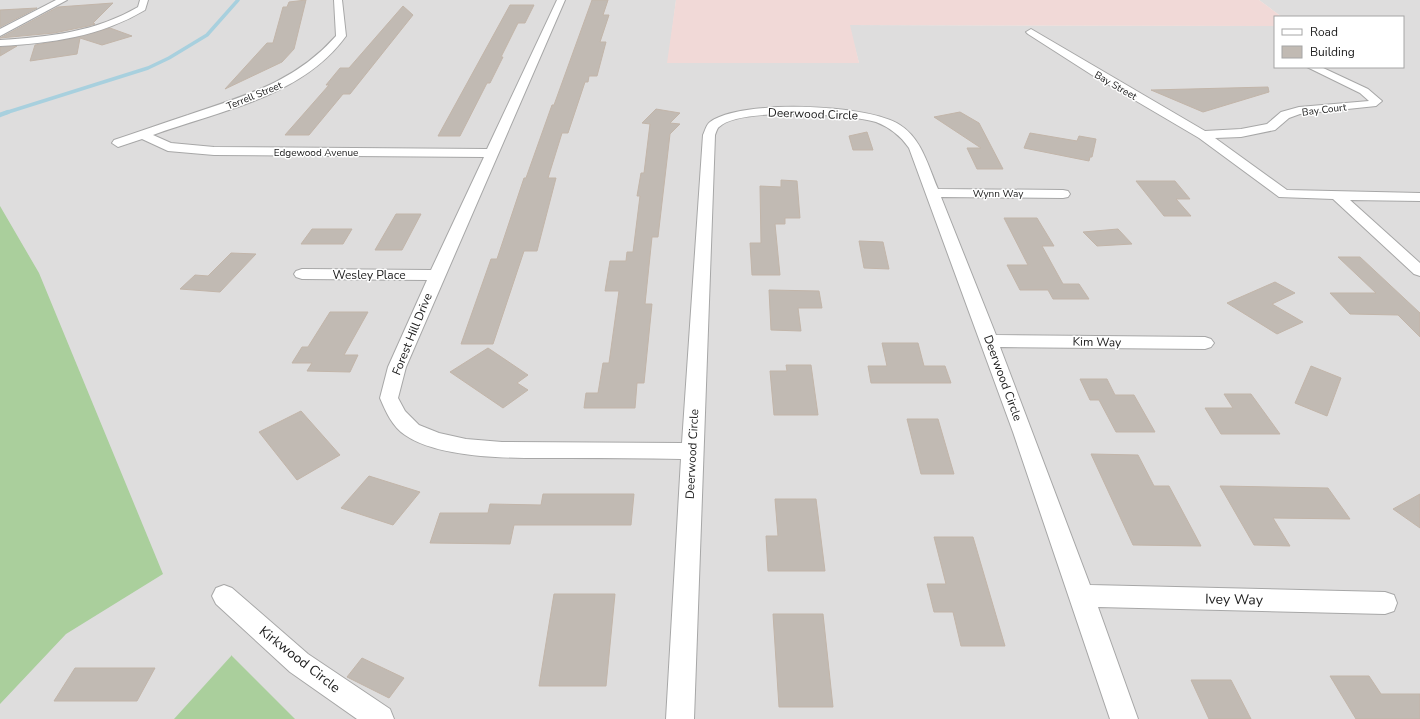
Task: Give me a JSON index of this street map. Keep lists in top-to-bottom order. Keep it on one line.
{"streets":{"street":["Bay Street","Terrell Street","Bay Court","Deerwood Circle","Edgewood Avenue","Wynn Way","Wesley Place","Forest Hill Drive","Kim Way","Ivey Way","Kirkwood Circle"]},"crossings":[["Bay Street","Bay Court"],["Terrell Street","Edgewood Avenue"],["Deerwood Circle","Wynn Way"],["Deerwood Circle","Forest Hill Drive"],["Deerwood Circle","Kim Way"],["Deerwood Circle","Ivey Way"],["Edgewood Avenue","Forest Hill Drive"],["Wesley Place","Forest Hill Drive"]],"legend":["Road","Building"]}
